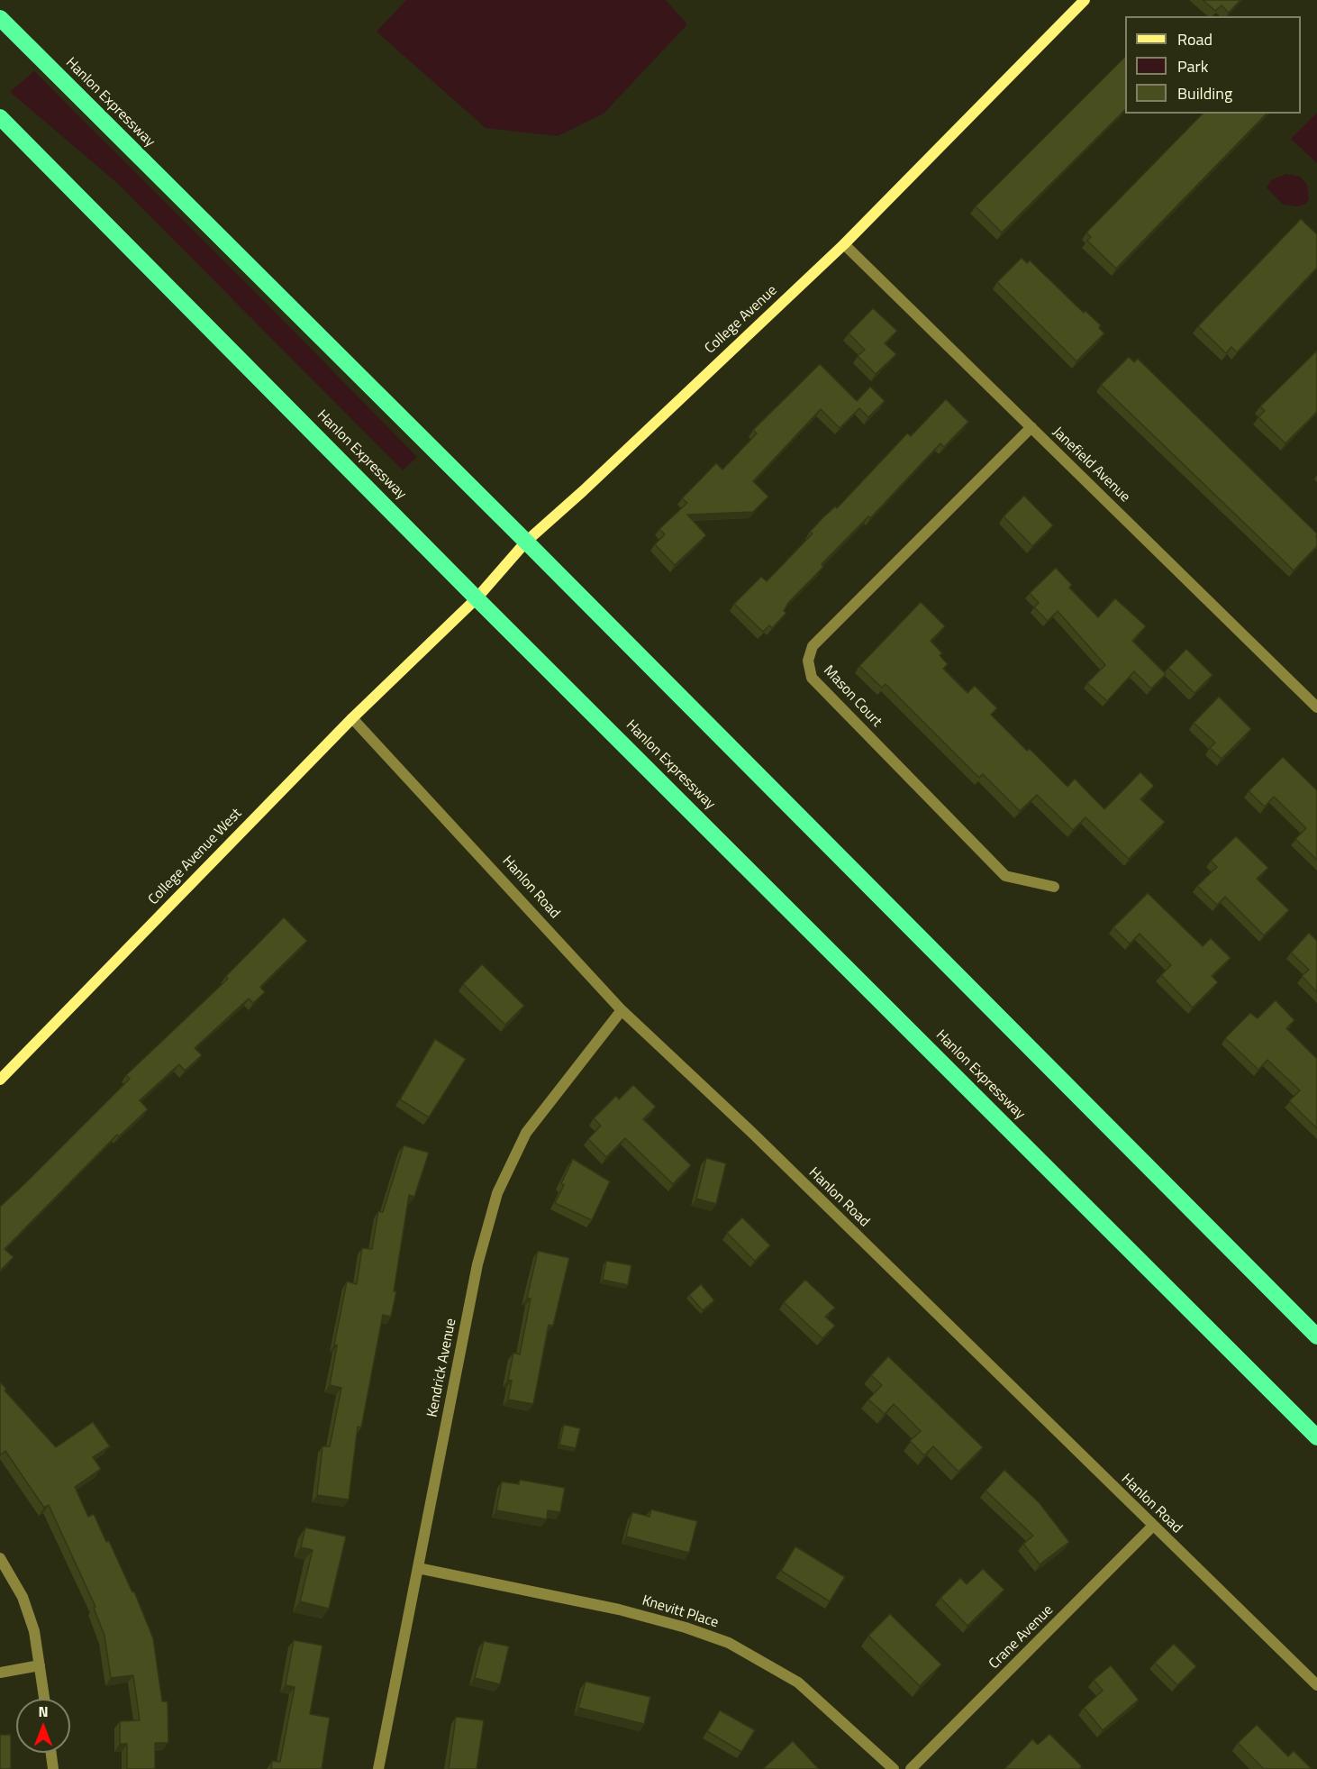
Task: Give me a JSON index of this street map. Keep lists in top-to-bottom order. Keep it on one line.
{"streets":{"highway":["Hanlon Expressway"],"main road":["College Avenue","College Avenue West"],"street":["Janefield Avenue","Mason Court","Hanlon Road","Kendrick Avenue","Knevitt Place","Crane Avenue"]},"crossings":[["Hanlon Expressway","College Avenue"],["College Avenue","Janefield Avenue"],["College Avenue","College Avenue West"],["Janefield Avenue","Mason Court"],["College Avenue West","Hanlon Road"],["Hanlon Road","Kendrick Avenue"],["Hanlon Road","Crane Avenue"],["Kendrick Avenue","Knevitt Place"]],"legend":["Road","Park","Building"],"north":"top"}
